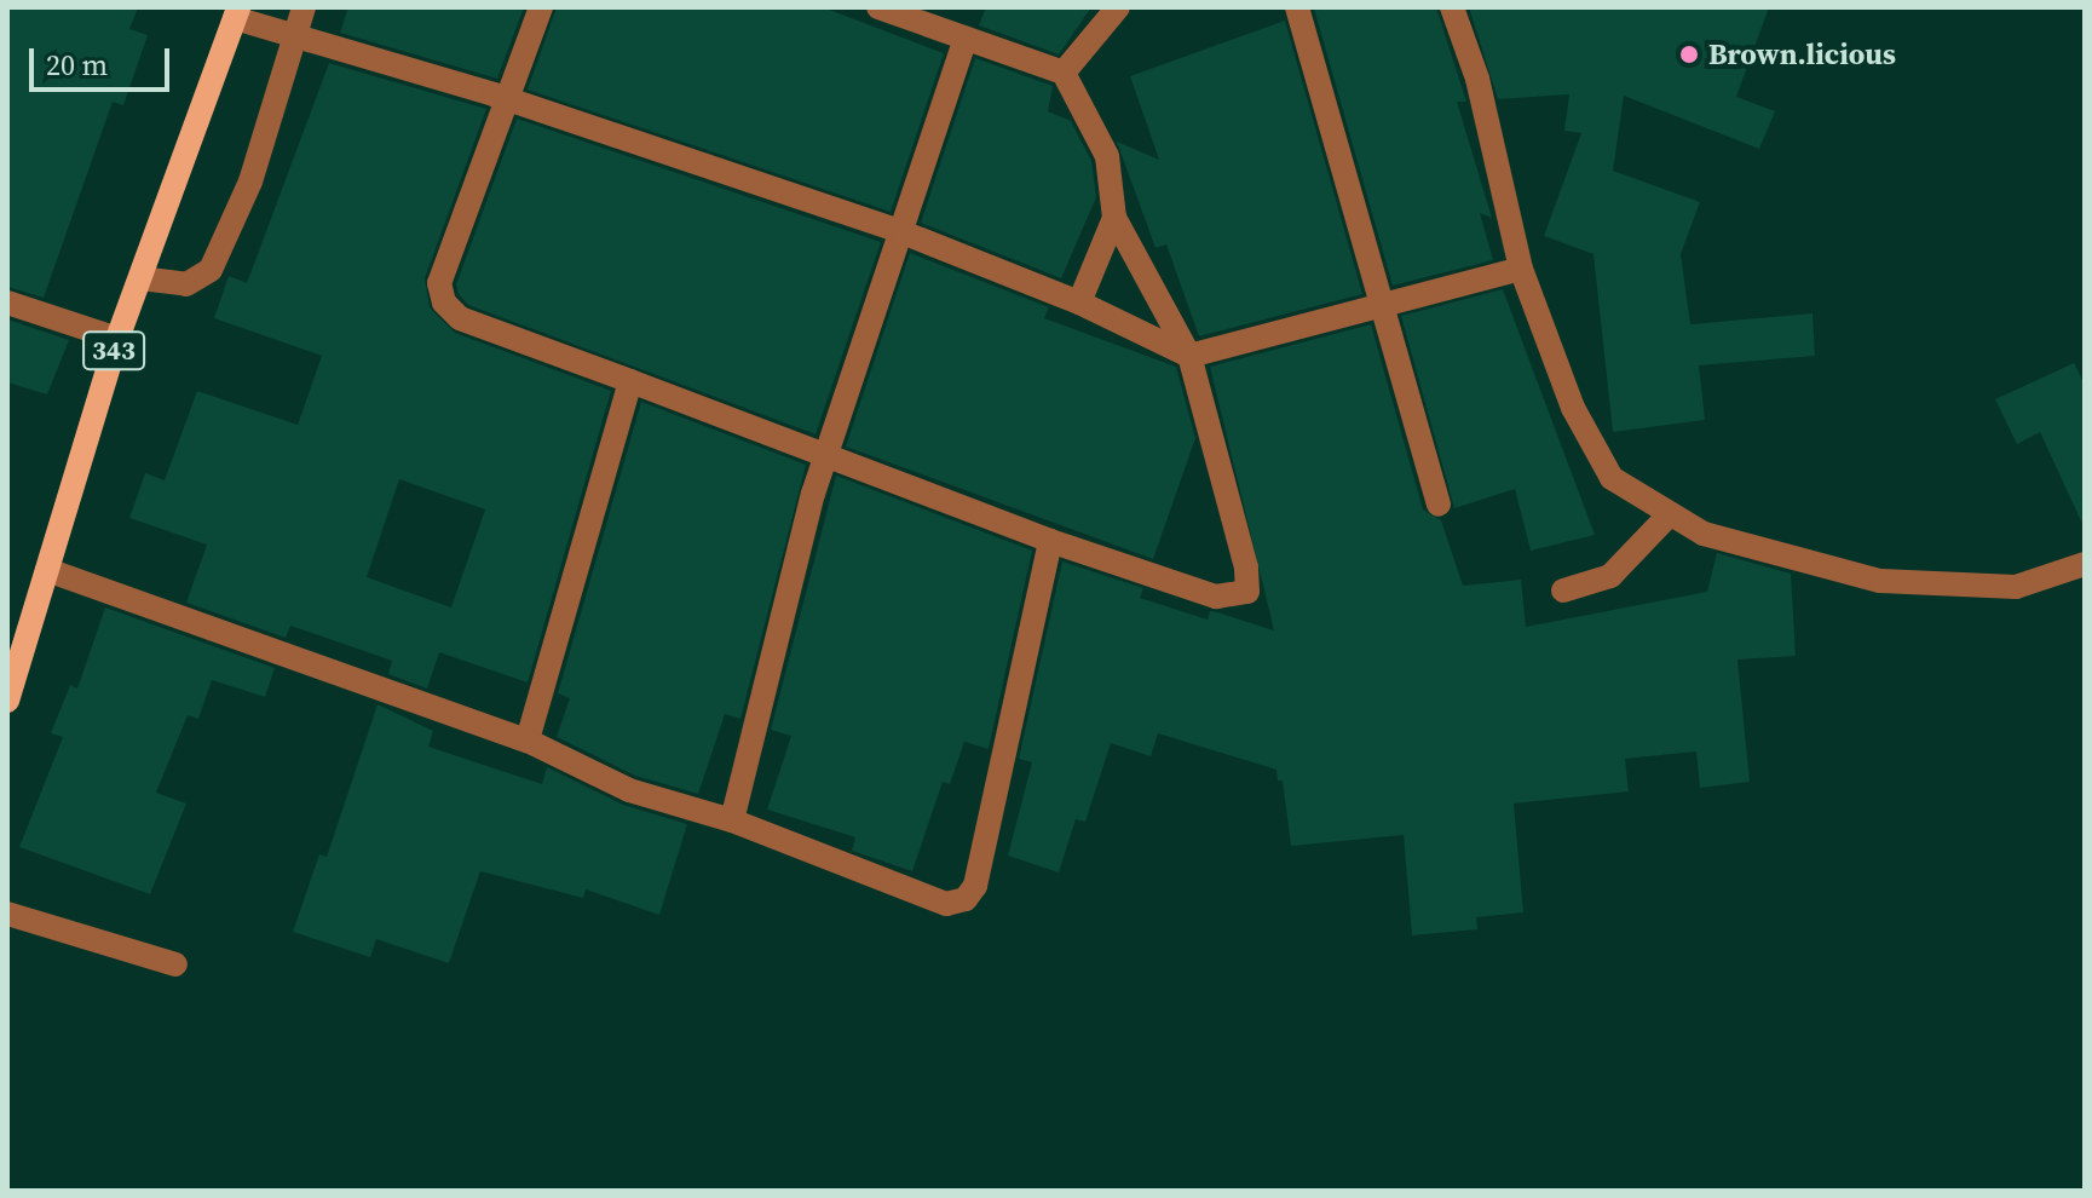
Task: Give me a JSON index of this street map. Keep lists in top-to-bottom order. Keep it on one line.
{"streets":{"main road":["343"]},"places":["Brown.licious"],"scale_bar":"20 m"}
